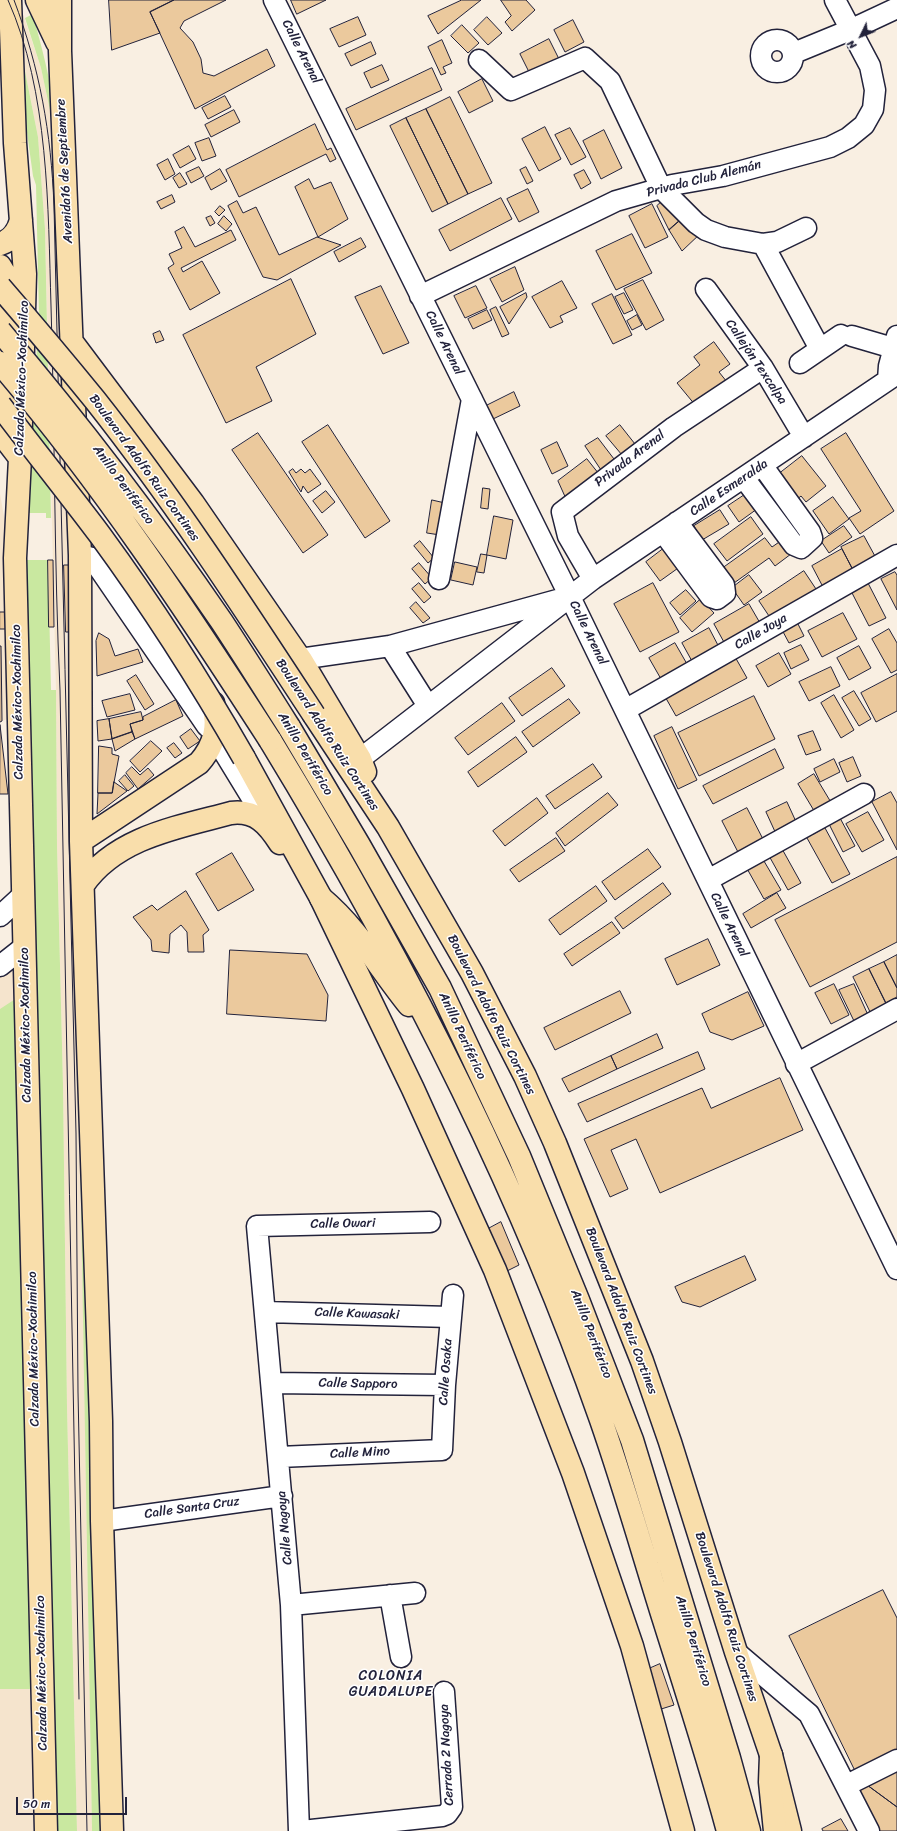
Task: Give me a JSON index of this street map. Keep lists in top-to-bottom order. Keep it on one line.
{"streets":{"main road":["Avenida16 de Septiembre","Calzada México-Xochimilco","Boulevard Adolfo Ruiz Cortines","Anillo Periférico"],"street":["Calle Arenal","Privada Club Alemán","Callejón Texcalpa","Privada Arenal","Calle Esmeralda","Calle Joya","Calle Owari","Calle Kawasaki","Calle Osaka","Calle Sapporo","Calle Mino","Calle Santa Cruz","Calle Nagoya","Cerrada 2 Nagoya"]},"crossings":[["Calle Arenal","Privada Club Alemán"],["Calle Arenal","Calle Esmeralda"],["Calle Arenal","Calle Joya"],["Callejón Texcalpa","Privada Arenal"],["Callejón Texcalpa","Calle Esmeralda"],["Privada Arenal","Calle Esmeralda"],["Boulevard Adolfo Ruiz Cortines","Calle Esmeralda"],["Calle Owari","Calle Nagoya"],["Calle Kawasaki","Calle Osaka"],["Calle Kawasaki","Calle Nagoya"],["Calle Osaka","Calle Sapporo"],["Calle Osaka","Calle Mino"],["Calle Sapporo","Calle Nagoya"],["Calle Mino","Calle Nagoya"],["Calle Santa Cruz","Calle Nagoya"]],"districts":["COLONIA GUADALUPE"],"scale_bar":"50 m","north":"bottom left"}
